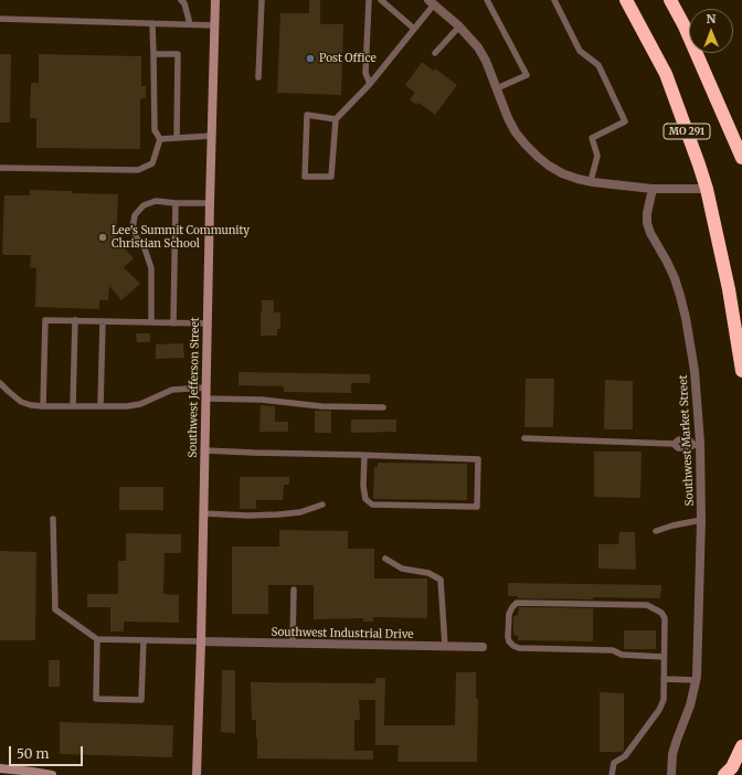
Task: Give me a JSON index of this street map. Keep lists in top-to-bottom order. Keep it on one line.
{"streets":{"highway":["MO 291"],"street":["Southwest Jefferson Street","Southwest Market Street","Southwest Industrial Drive"]},"crossings":[["Southwest Jefferson Street","Southwest Industrial Drive"]],"places":["Post Office","Lee's Summit Community Christian School"],"scale_bar":"50 m","north":"top"}
